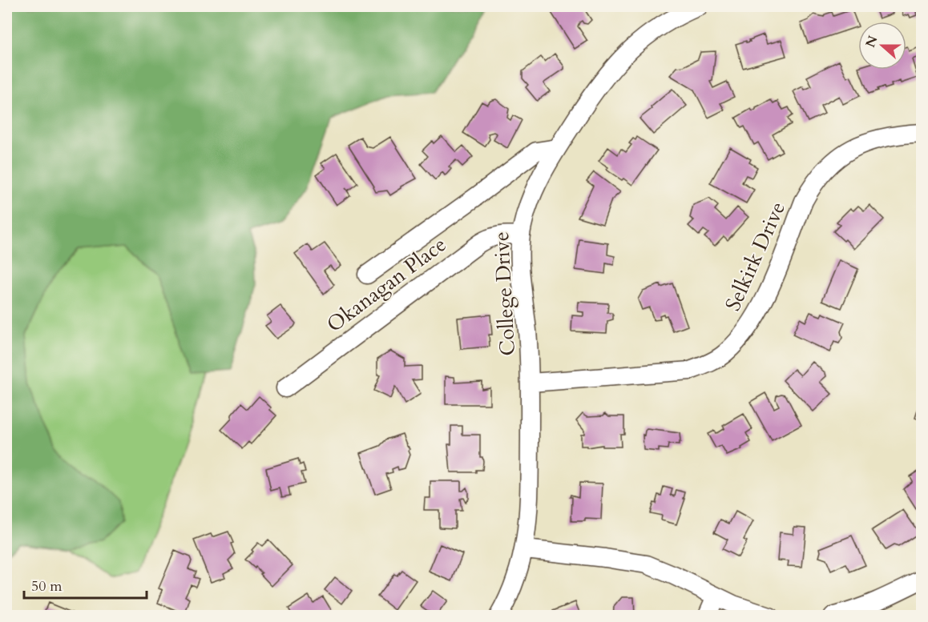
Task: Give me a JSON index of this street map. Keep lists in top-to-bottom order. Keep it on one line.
{"streets":{"street":["Selkirk Drive","Okanagan Place","College Drive"]},"crossings":[["Selkirk Drive","College Drive"],["Okanagan Place","College Drive"]],"scale_bar":"50 m","north":"left"}
